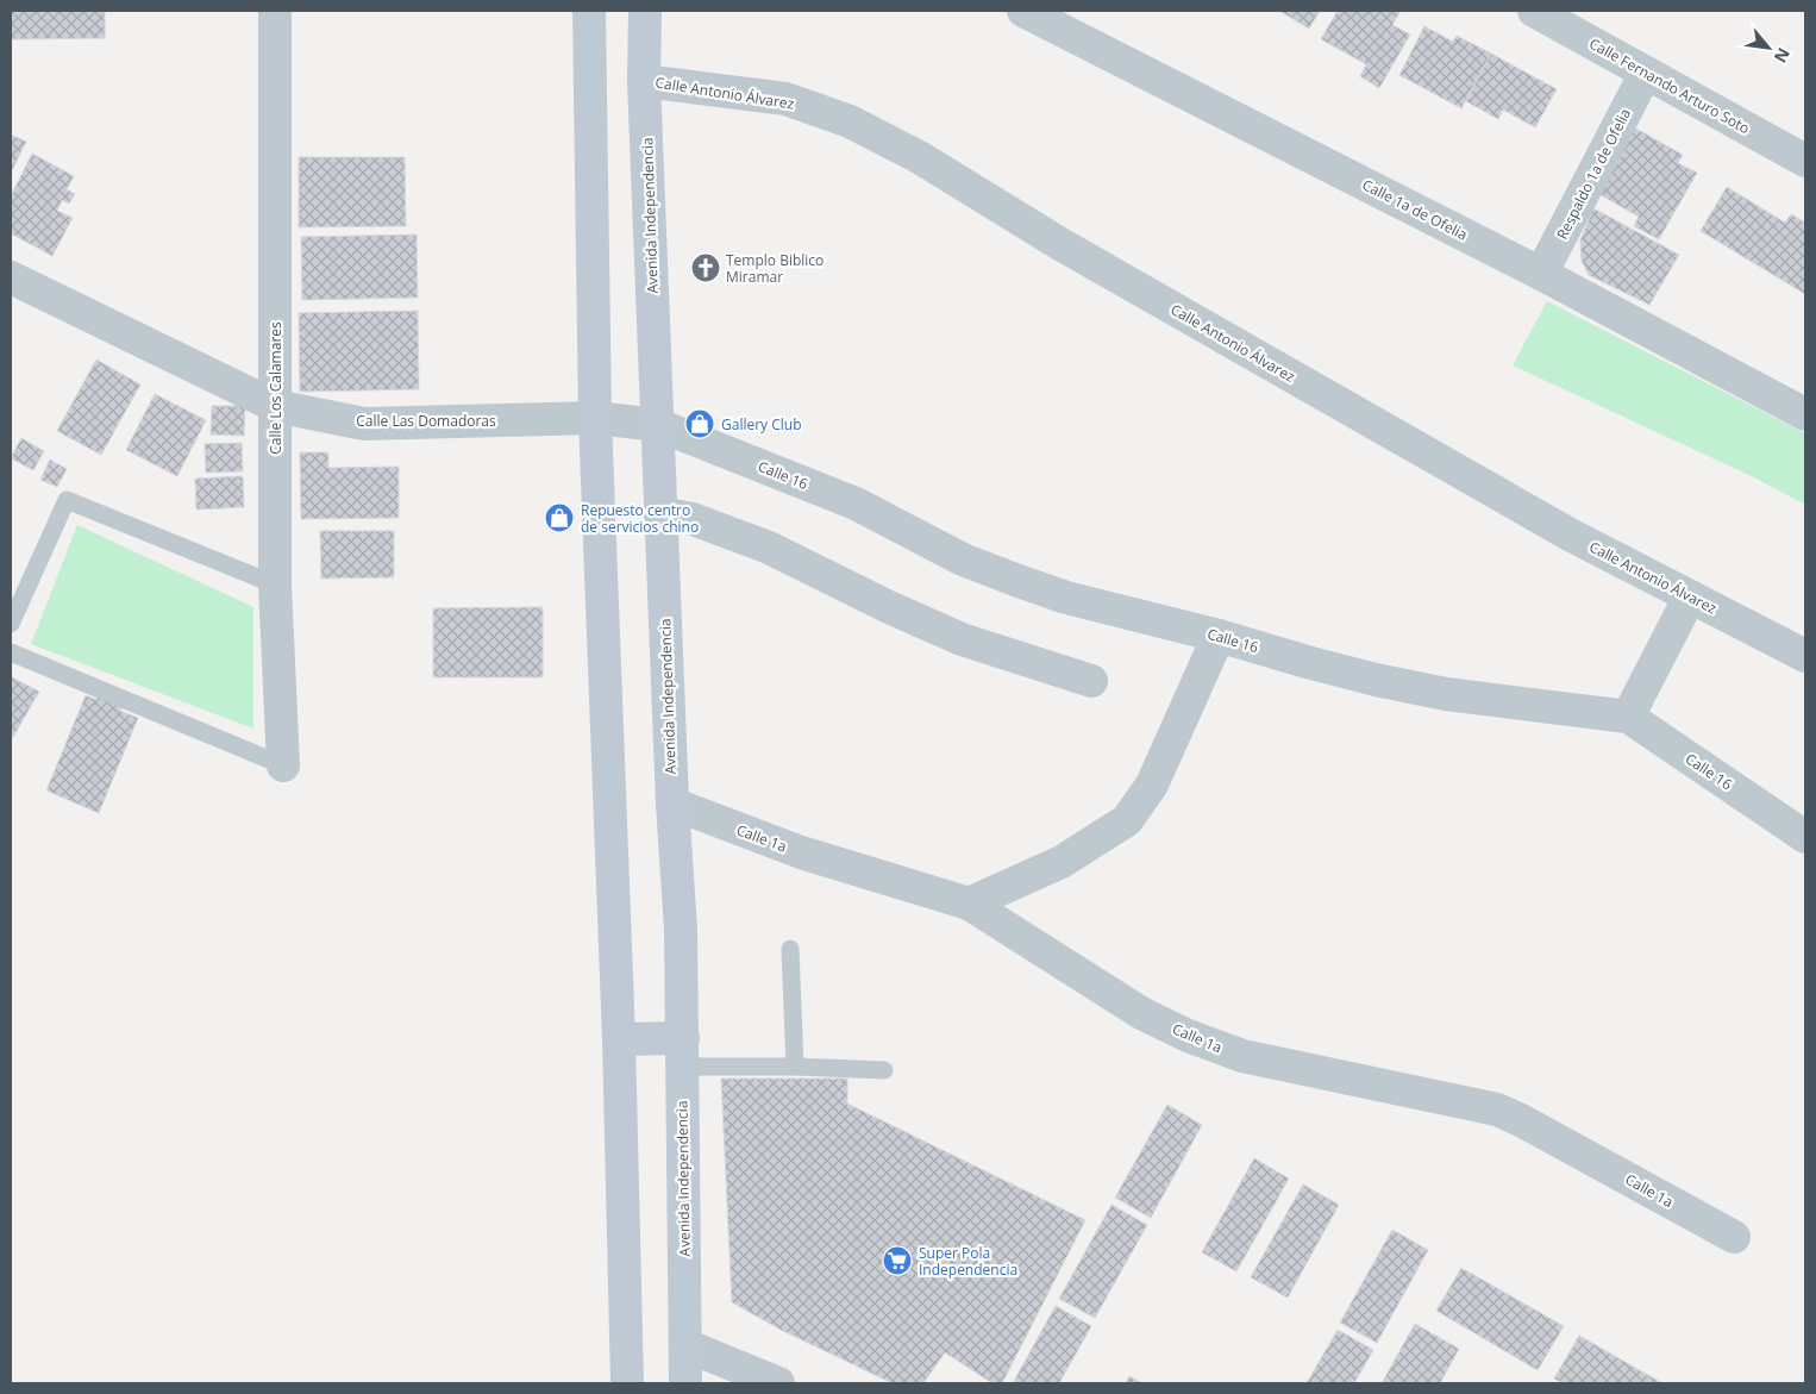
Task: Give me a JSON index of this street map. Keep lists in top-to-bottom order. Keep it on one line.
{"streets":{"main road":["Avenida Independencia"],"street":["Calle Fernando Arturo Soto","Calle Antonio Álvarez","Respaldo 1a de Ofelia","Calle 1a de Ofelia","Calle Los Calamares","Calle Las Domadoras","Calle 16","Calle 1a"]},"crossings":[["Calle Fernando Arturo Soto","Respaldo 1a de Ofelia"],["Calle Antonio Álvarez","Avenida Independencia"],["Respaldo 1a de Ofelia","Calle 1a de Ofelia"],["Avenida Independencia","Calle Las Domadoras"],["Avenida Independencia","Calle 16"],["Avenida Independencia","Calle 1a"],["Calle Los Calamares","Calle Las Domadoras"],["Calle Las Domadoras","Calle 16"]],"places":{"church":["Templo Biblico Miramar"],"shop":["Gallery Club","Repuesto centro de servicios chino"],"supermarket":["Super Pola Independencia"]},"north":"bottom right"}
